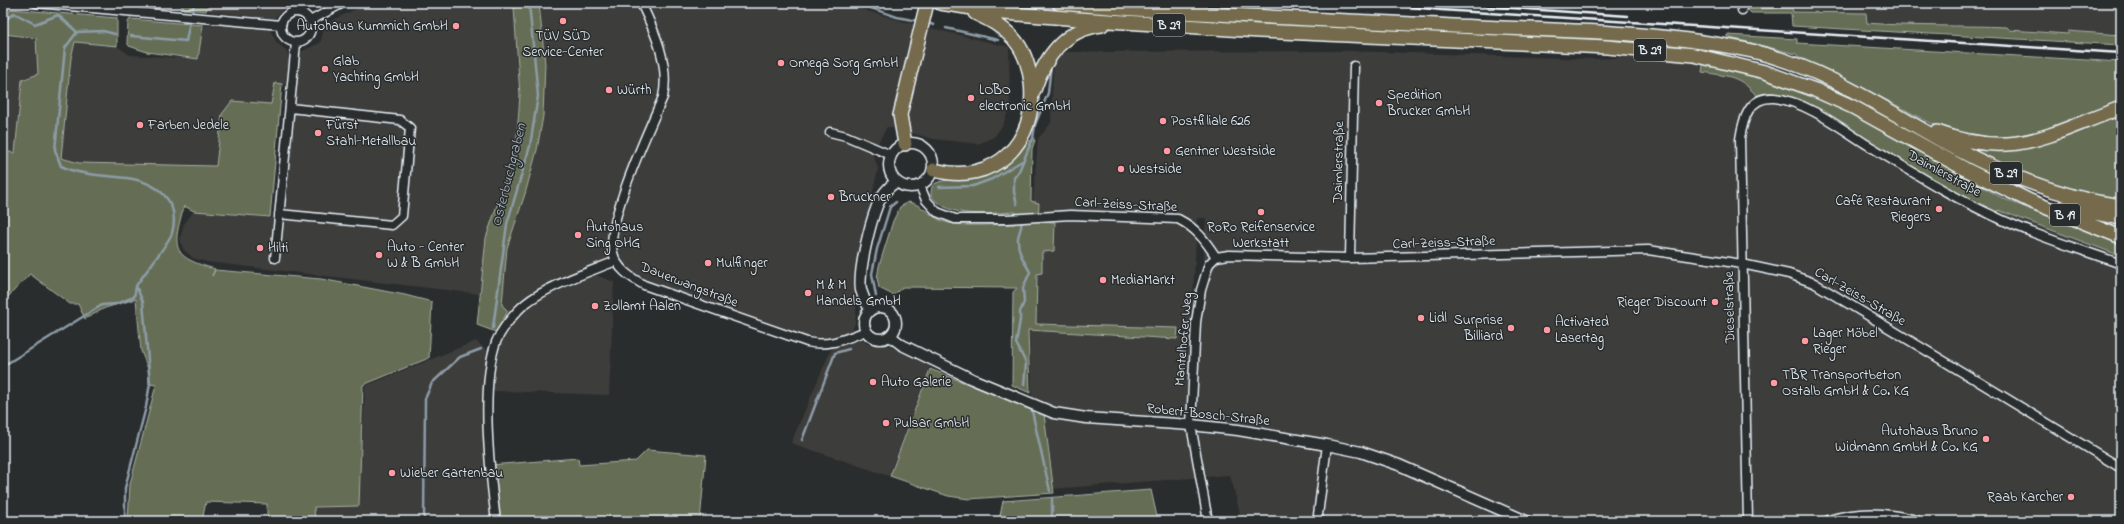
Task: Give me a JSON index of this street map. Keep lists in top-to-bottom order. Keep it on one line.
{"streets":{"highway":["B 29","B 19"],"street":["Daimlerstraße","Carl-Zeiss-Straße","Dauerwangstraße","Dieselstraße","Mantelhofer Weg","Robert-Bosch-Straße"]},"crossings":[["B 29","B 19"],["Daimlerstraße","Carl-Zeiss-Straße"],["Daimlerstraße","Dieselstraße"],["Carl-Zeiss-Straße","Dieselstraße"],["Carl-Zeiss-Straße","Mantelhofer Weg"],["Dauerwangstraße","Robert-Bosch-Straße"],["Mantelhofer Weg","Robert-Bosch-Straße"]],"water":["Osterbuchgraben"],"places":["TÜV SÜD Service-Center","Autohaus Kummich GmbH","Omega Sorg GmbH","Glab Yachting GmbH","Würth","LOBO electronic GmbH","Spedition Brucker GmbH","Postfiliale 626","Farben Jedele","Fürst Stahl-Metallbau","Gentner Westside","Westside","Bruckner","Café Restaurant Riegers","RoRo Reifenservice Werkstatt","Autohaus Sing OHG","Hilti","Auto - Center W & B GmbH","Mulfinger","MediaMarkt","M & M Handels GmbH","Rieger Discount","Zollamt Aalen","Lidl","Surprise Billiard","Activated Lasertag","Lager Möbel Rieger","Auto Galerie","TBR Transportbeton Ostalb GmbH & Co. KG","Pulsar GmbH","Autohaus Bruno Widmann GmbH & Co. KG","Wieber Gartenbau","Raab Karcher"]}
